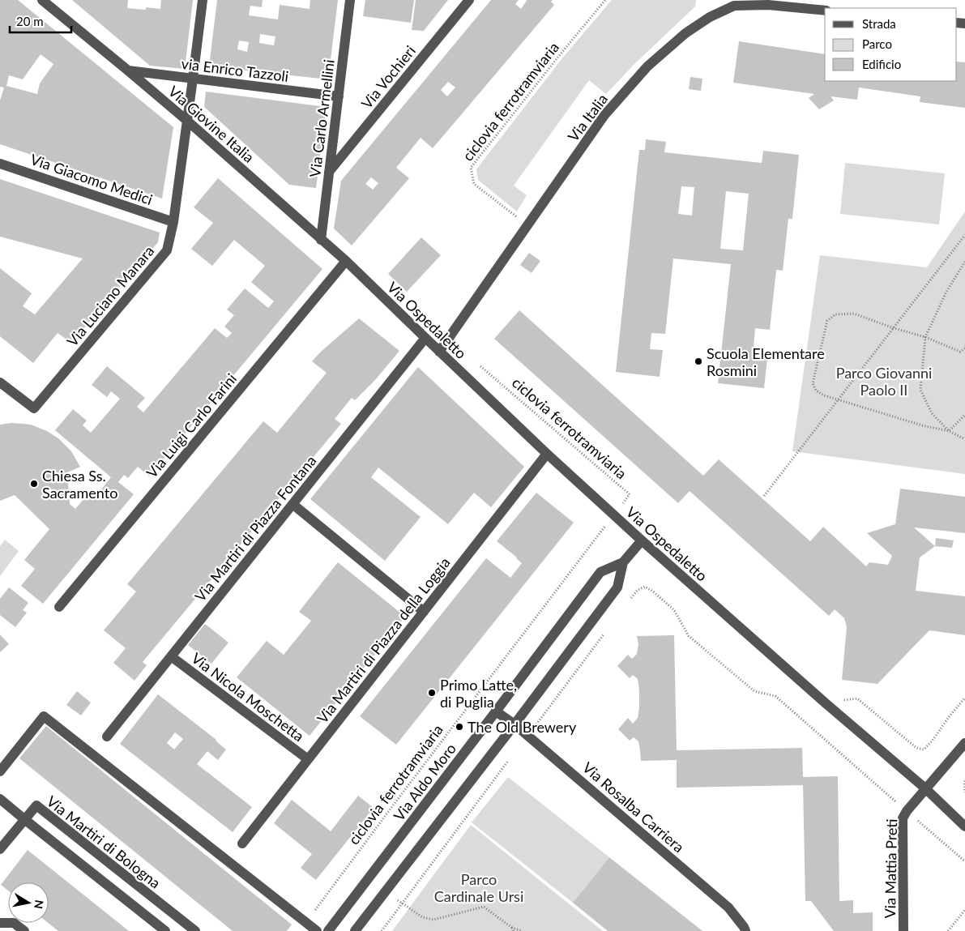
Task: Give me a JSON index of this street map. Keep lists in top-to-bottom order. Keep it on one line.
{"streets":{"street":["via Enrico Tazzoli","Via Vochieri","Via Italia","Via Carlo Armellini","Via Giovine Italia","Via Giacomo Medici","Via Luciano Manara","Via Ospedaletto","Via Luigi Carlo Farini","Via Martiri di Piazza Fontana","Via Martiri di Piazza della Loggia","Via Nicola Moschetta","Via Aldo Moro","Via Rosalba Carriera","Via Martiri di Bologna","Via Mattia Preti"],"path":["ciclovia ferrotramviaria"]},"crossings":[["via Enrico Tazzoli","Via Carlo Armellini"],["via Enrico Tazzoli","Via Giovine Italia"],["via Enrico Tazzoli","Via Luciano Manara"],["Via Vochieri","Via Carlo Armellini"],["ciclovia ferrotramviaria","Via Ospedaletto"],["Via Italia","Via Ospedaletto"],["Via Carlo Armellini","Via Giovine Italia"],["Via Giovine Italia","Via Luciano Manara"],["Via Giovine Italia","Via Ospedaletto"],["Via Giovine Italia","Via Luigi Carlo Farini"],["Via Giacomo Medici","Via Luciano Manara"],["Via Ospedaletto","Via Martiri di Piazza Fontana"],["Via Ospedaletto","Via Martiri di Piazza della Loggia"],["Via Ospedaletto","Via Aldo Moro"],["Via Ospedaletto","Via Mattia Preti"],["Via Martiri di Piazza Fontana","Via Nicola Moschetta"],["Via Martiri di Piazza della Loggia","Via Nicola Moschetta"],["Via Aldo Moro","Via Rosalba Carriera"]],"parks":["Parco Giovanni Paolo II","Parco Cardinale Ursi"],"places":["Scuola Elementare Rosmini","Chiesa Ss. Sacramento","Primo Latte, di Puglia","The Old Brewery"],"legend":["Strada","Parco","Edificio"],"scale_bar":"20 m","north":"right"}
